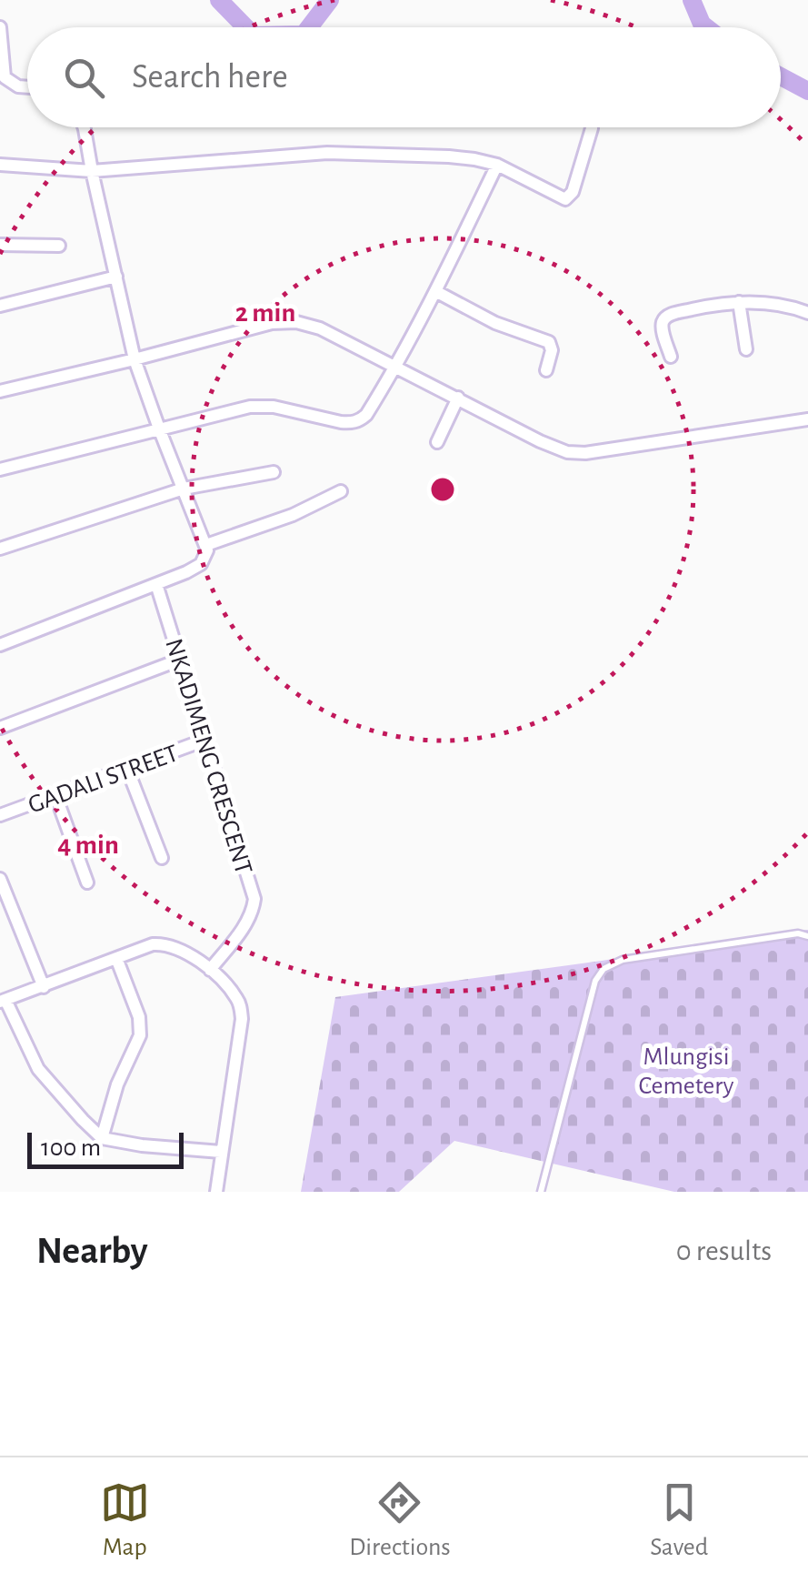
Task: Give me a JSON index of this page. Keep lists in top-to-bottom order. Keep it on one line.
{"streets":{"street":["NKADIMENG CRESCENT","GADALI STREET"]},"crossings":[["NKADIMENG CRESCENT","GADALI STREET"]],"parks":["Mlungisi Cemetery"],"scale_bar":"100 m","page":{"search":"Search here","scale":"100 m","heading":["Nearby","0 results"],"nav":["Map","Directions","Saved"]},"rings":["2 min","4 min"]}
